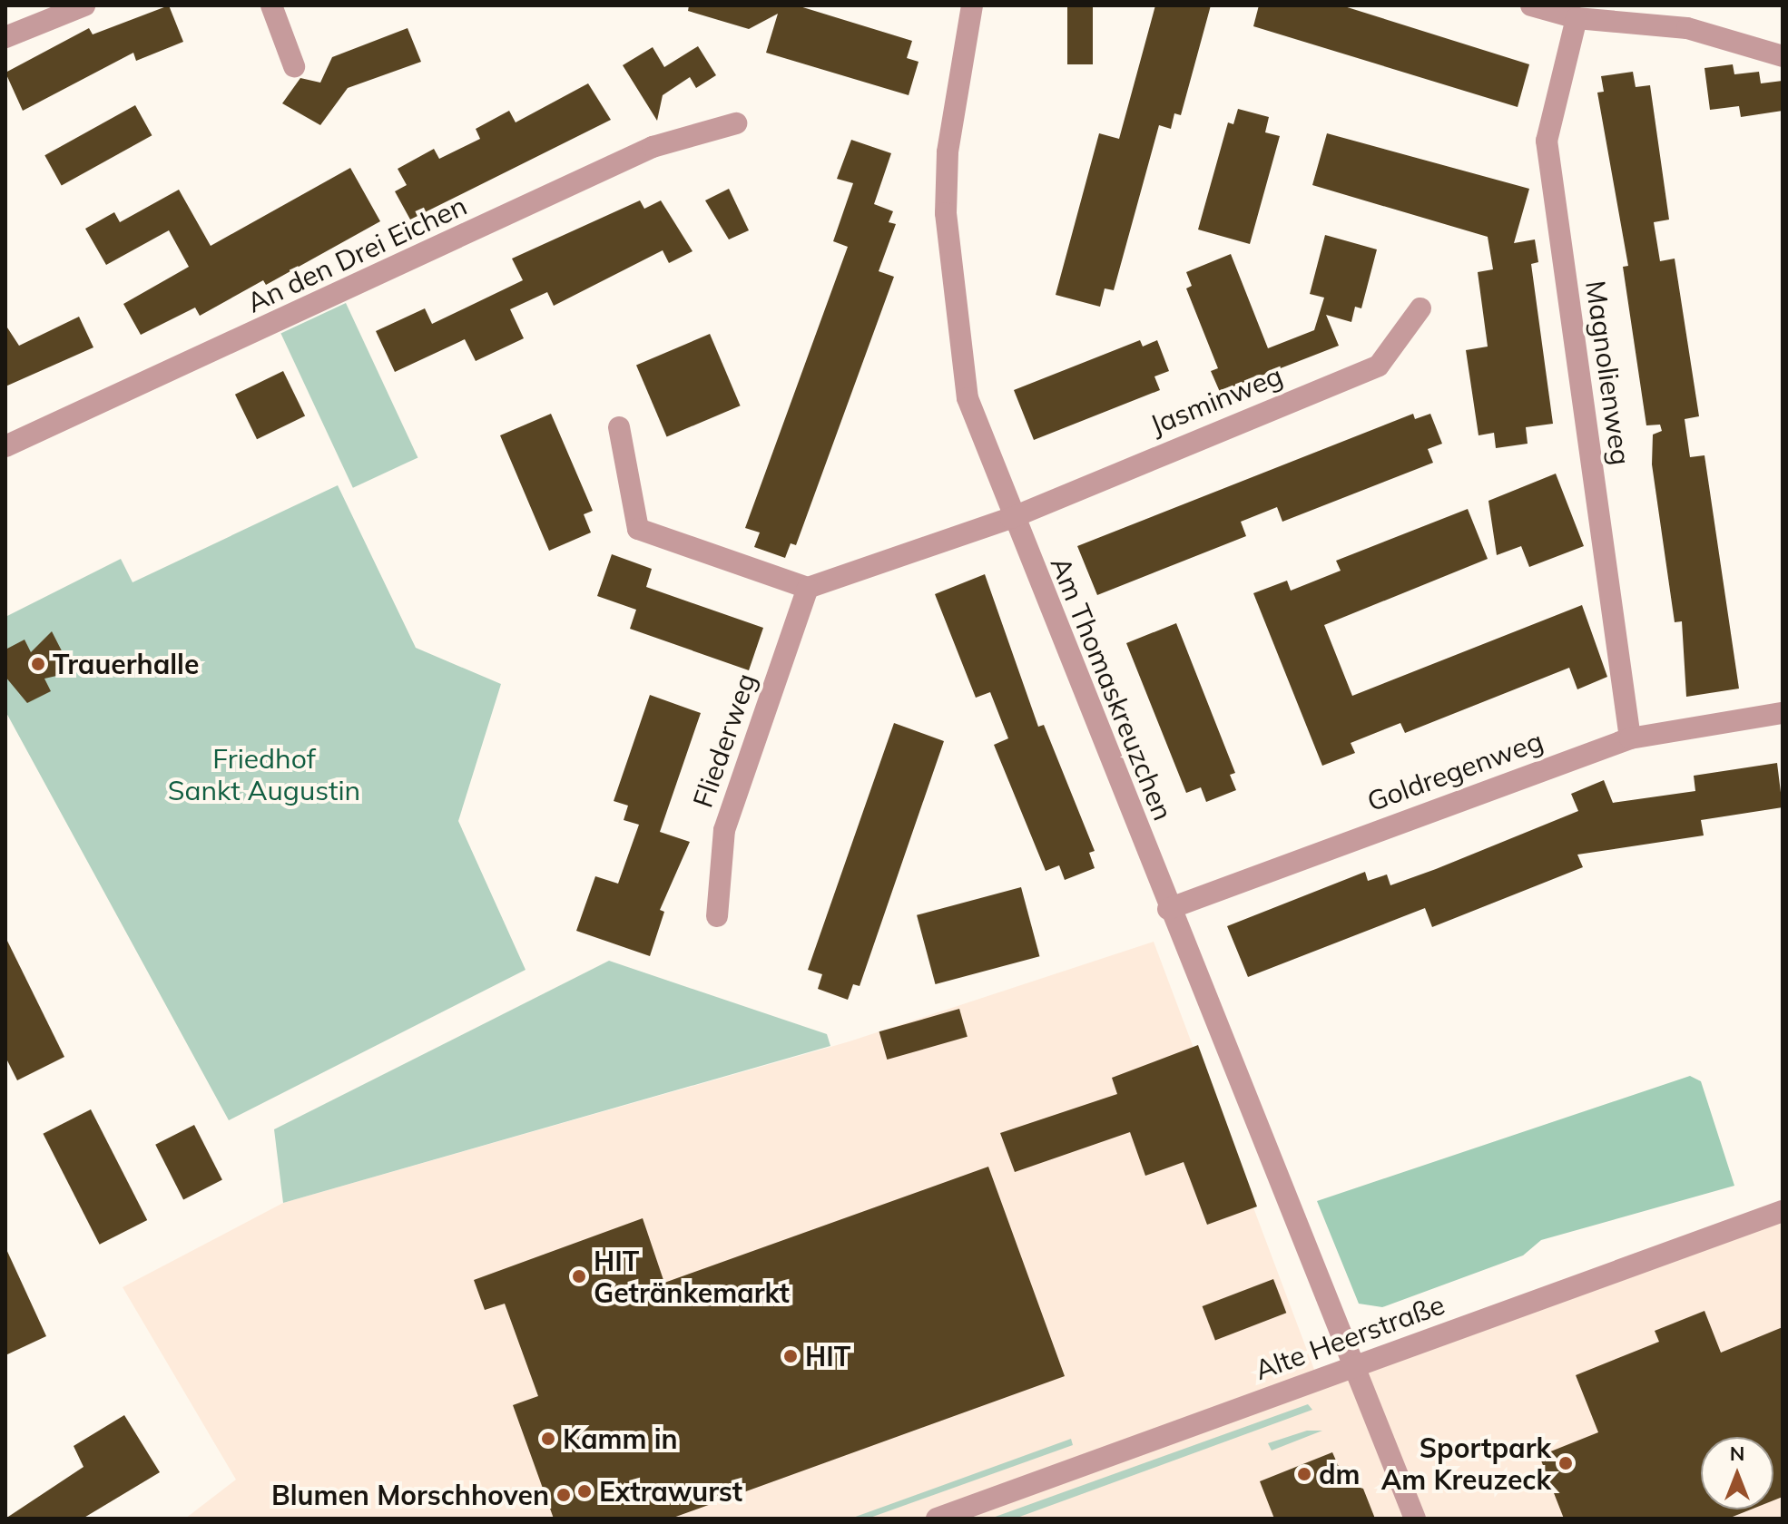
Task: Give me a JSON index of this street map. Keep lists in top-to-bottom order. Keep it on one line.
{"streets":{"street":["An den Drei Eichen","Magnolienweg","Jasminweg","Am Thomaskreuzchen","Fliederweg","Goldregenweg","Alte Heerstraße"]},"crossings":[["Magnolienweg","Goldregenweg"],["Jasminweg","Am Thomaskreuzchen"],["Am Thomaskreuzchen","Goldregenweg"],["Am Thomaskreuzchen","Alte Heerstraße"]],"parks":["Friedhof Sankt Augustin"],"places":["Trauerhalle","HIT Getränkemarkt","HIT","Kamm in","Sportpark Am Kreuzeck","dm","Extrawurst","Blumen Morschhoven"],"north":"top"}
